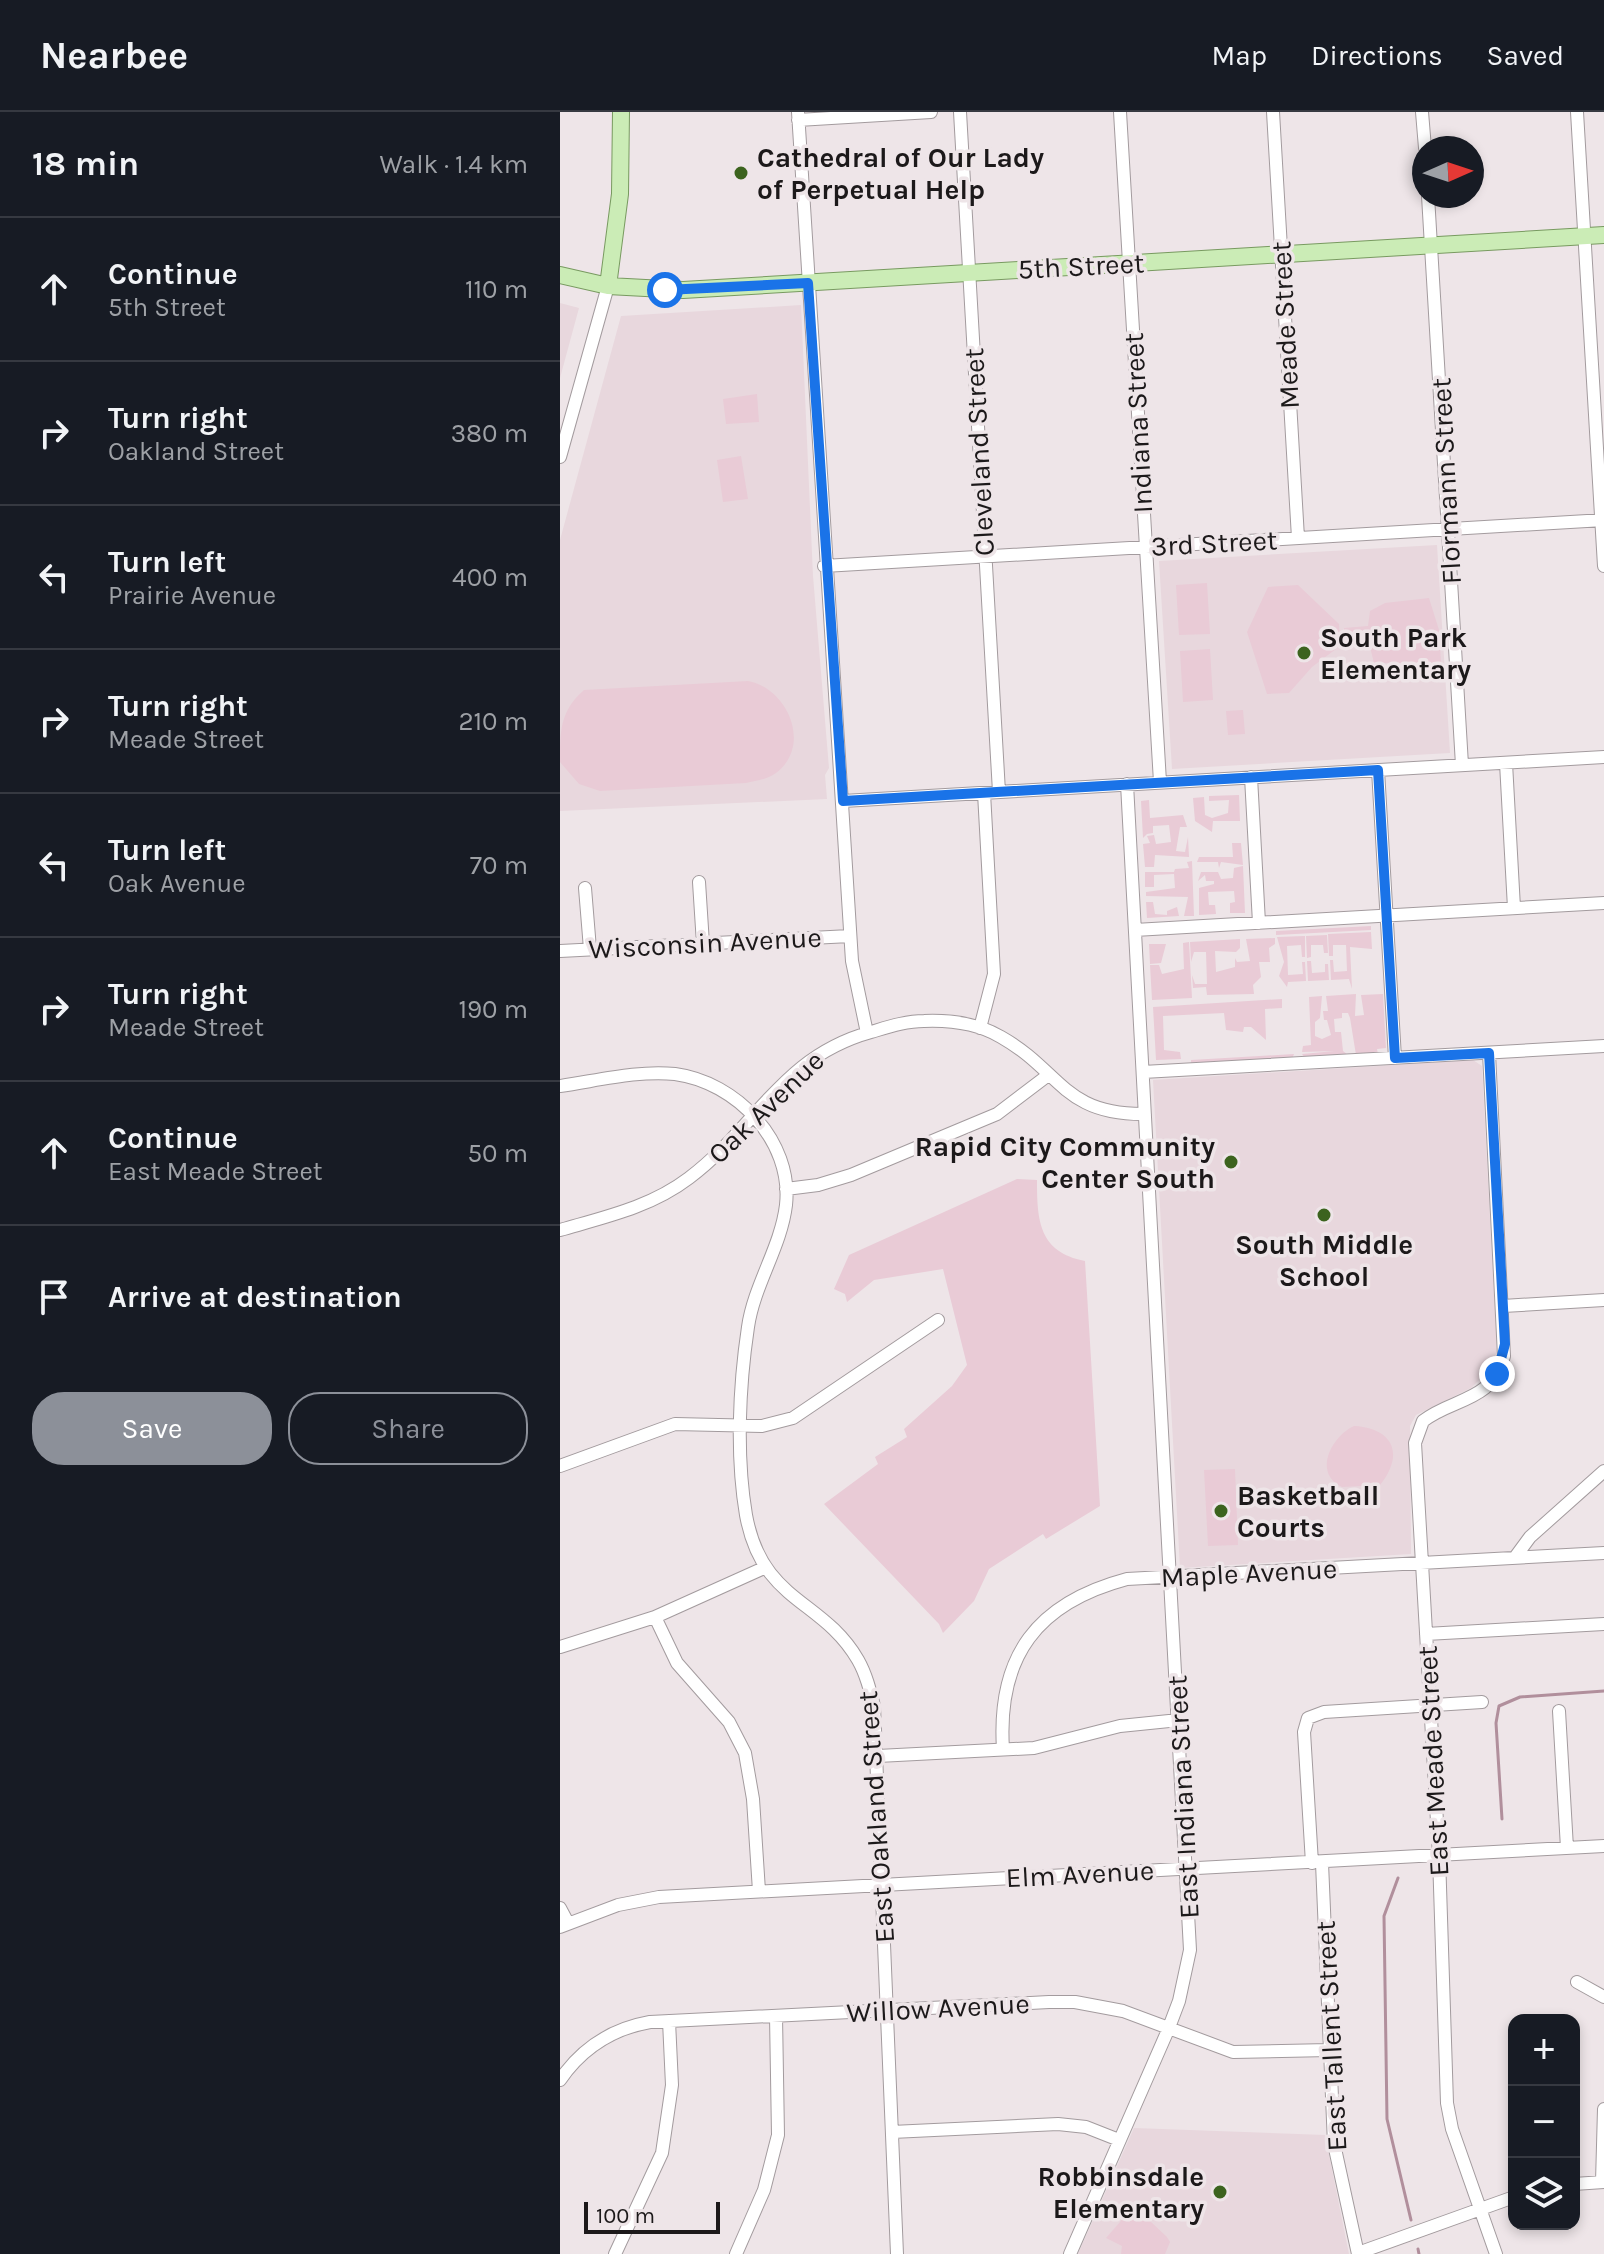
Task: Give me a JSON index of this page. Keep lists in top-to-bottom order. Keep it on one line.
{"streets":{"main road":["5th Street"],"street":["Meade Street","Indiana Street","Cleveland Street","Flormann Street","3rd Street","Wisconsin Avenue","Oak Avenue","Maple Avenue","East Meade Street","East Indiana Street","East Oakland Street","Elm Avenue","Willow Avenue","East Tallent Street"]},"crossings":[["5th Street","Meade Street"],["5th Street","Indiana Street"],["5th Street","Cleveland Street"],["5th Street","Flormann Street"],["Meade Street","3rd Street"],["Indiana Street","3rd Street"],["Cleveland Street","3rd Street"],["Flormann Street","3rd Street"],["Oak Avenue","East Indiana Street"],["Maple Avenue","East Meade Street"],["Maple Avenue","East Indiana Street"],["East Meade Street","Elm Avenue"],["East Meade Street","East Tallent Street"],["East Indiana Street","Elm Avenue"],["East Indiana Street","Willow Avenue"],["East Oakland Street","Elm Avenue"],["East Oakland Street","Willow Avenue"],["Elm Avenue","East Tallent Street"],["Willow Avenue","East Tallent Street"]],"places":["Cathedral of Our Lady of Perpetual Help","South Park Elementary","Rapid City Community Center South","South Middle School","Basketball Courts","Robbinsdale Elementary"],"scale_bar":"100 m","north":"right","page":{"header":"Nearbee","nav":["Map","Directions","Saved"],"heading":["18 min","Walk · 1.4 km"],"list":[["Continue","5th Street","110 m"],["Turn right","Oakland Street","380 m"],["Turn left","Prairie Avenue","400 m"],["Turn right","Meade Street","210 m"],["Turn left","Oak Avenue","70 m"],["Turn right","Meade Street","190 m"],["Continue","East Meade Street","50 m"],"Arrive at destination"],"buttons":["Save","Share"],"map_buttons":["+","−"],"scale":"100 m"}}
